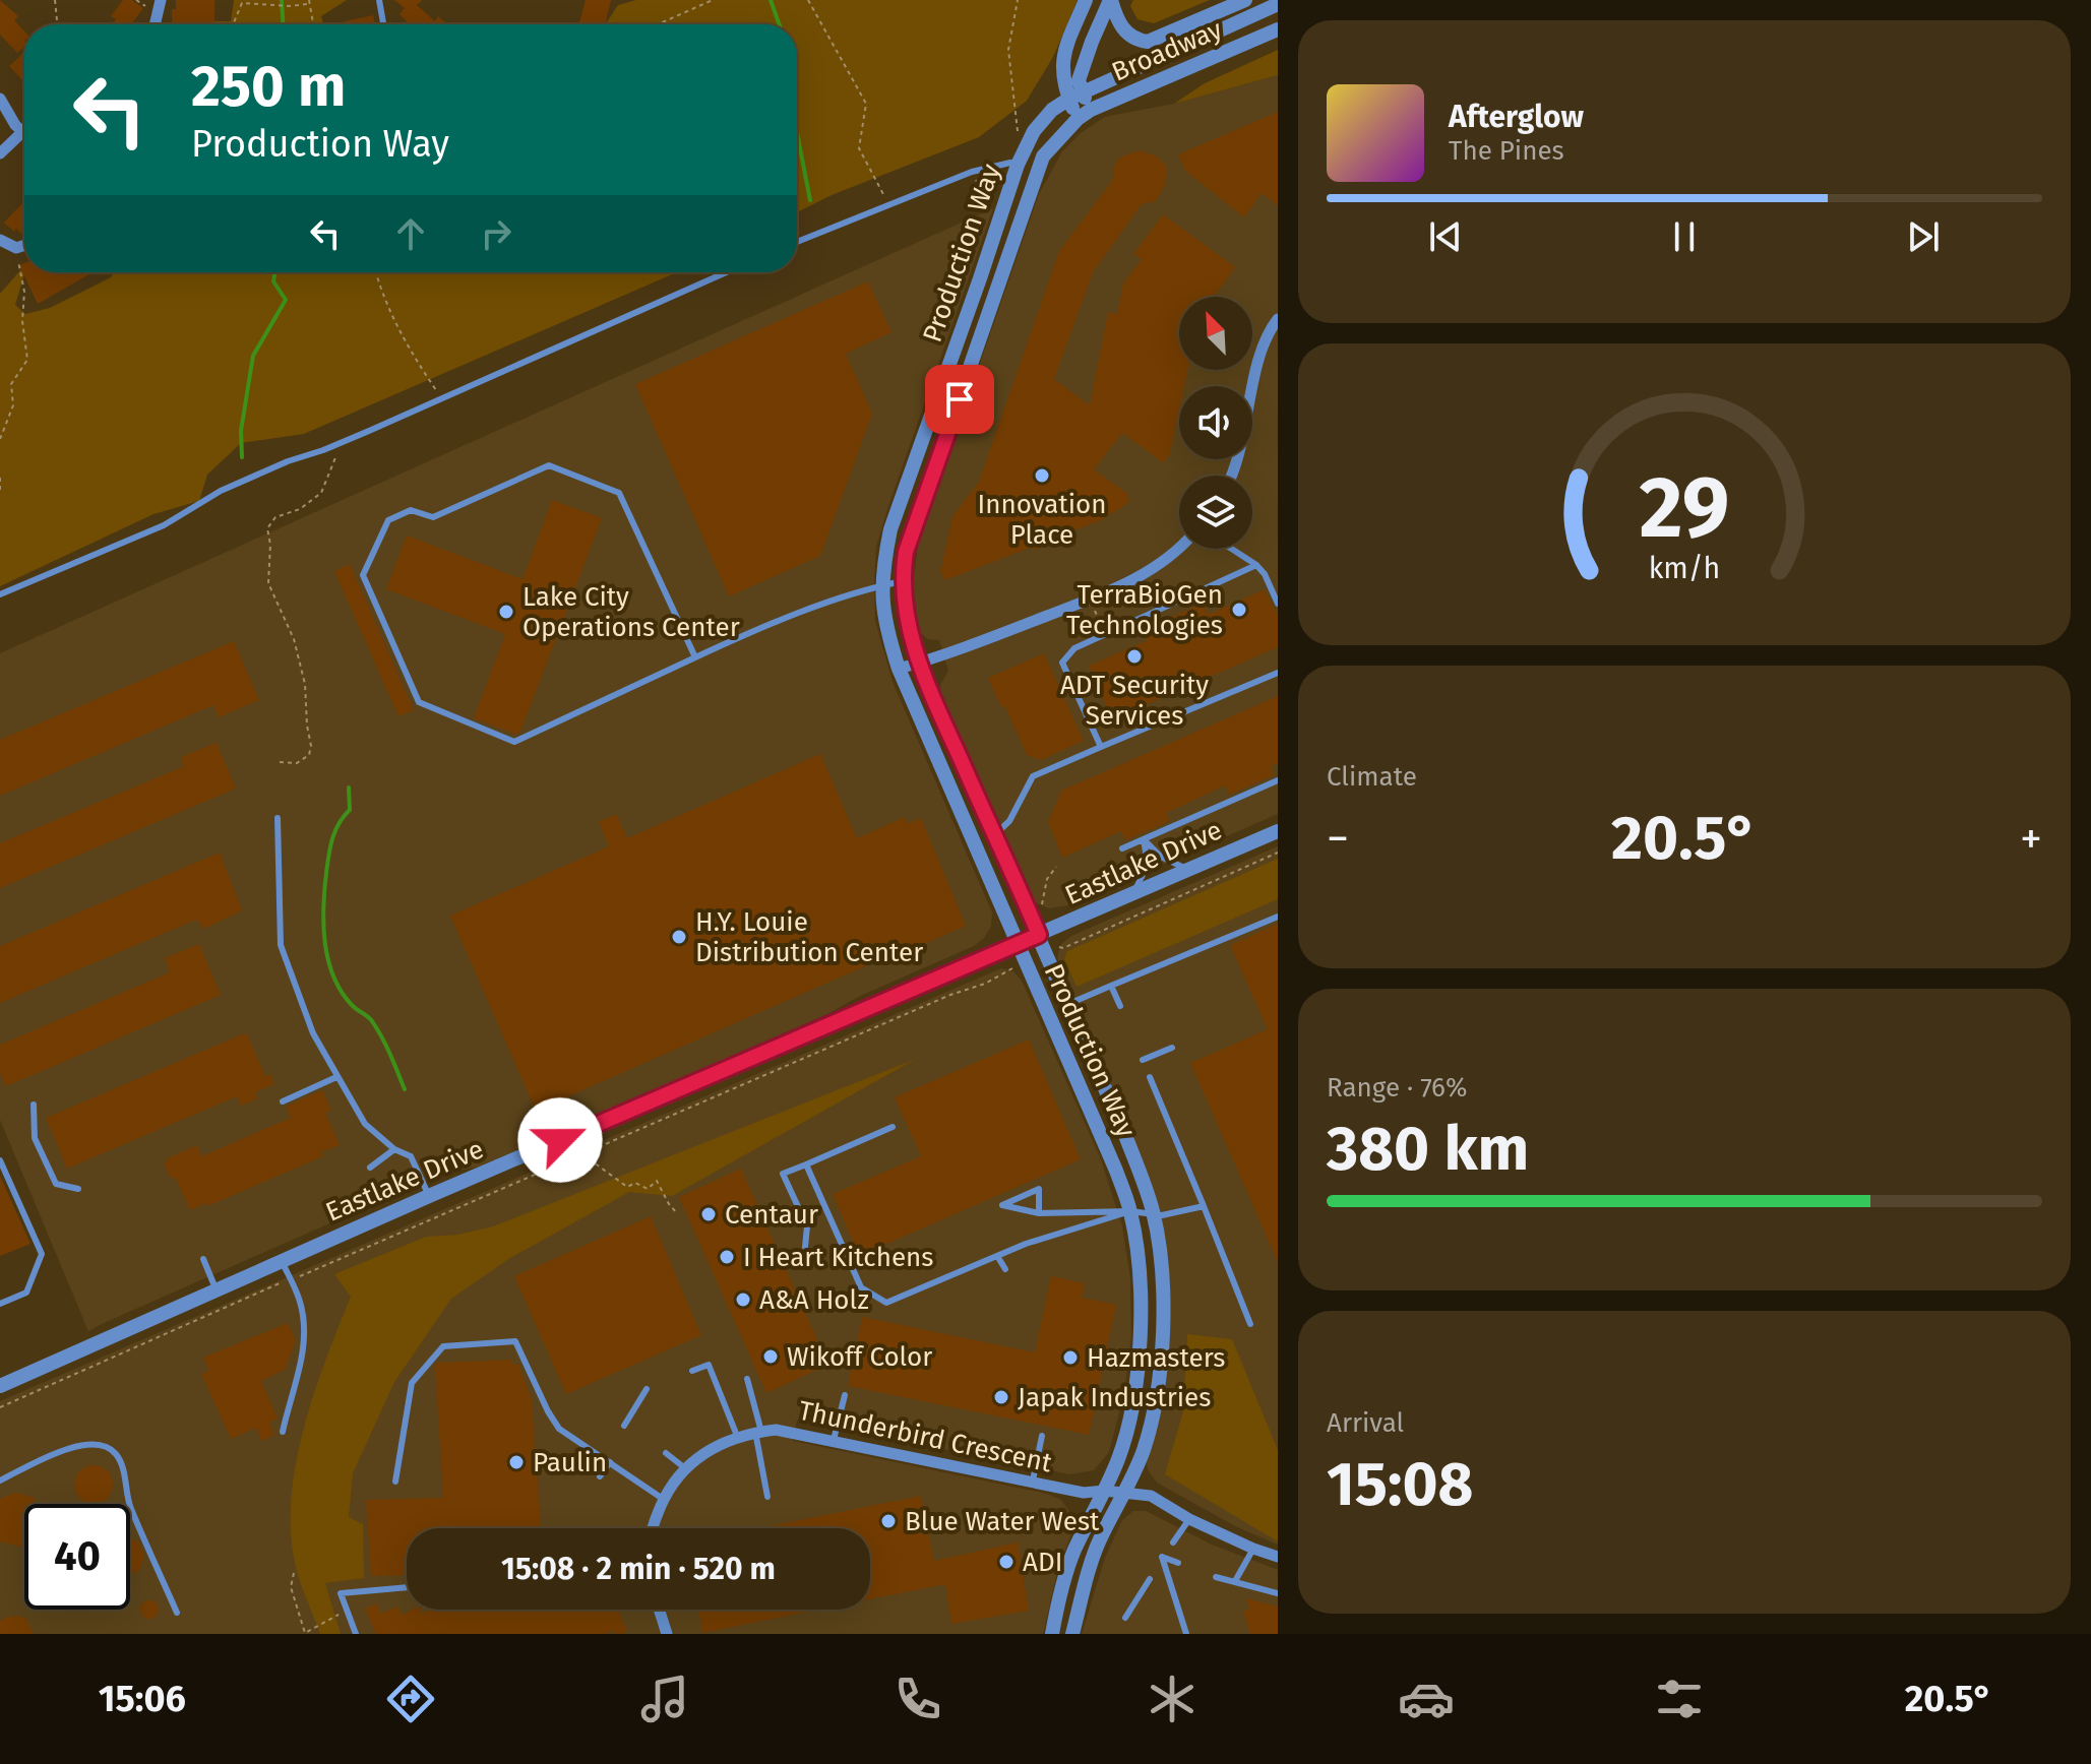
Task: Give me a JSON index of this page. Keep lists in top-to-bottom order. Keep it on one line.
{"streets":{"street":["Broadway","Production Way","Eastlake Drive","Thunderbird Crescent"]},"crossings":[["Broadway","Production Way"],["Production Way","Eastlake Drive"],["Production Way","Thunderbird Crescent"]],"places":["Innovation Place","TerraBioGen Technologies","Lake City Operations Center","ADT Security Services","H.Y. Louie Distribution Center","Centaur","I Heart Kitchens","A&A Holz","Wikoff Color","Hazmasters","Japak Industries","Paulin","Blue Water West","ADI"],"north":"top left","page":{"turn":["250 m","Production Way"],"song":["Afterglow","The Pines"],"tile":["Climate",["Range · 76%","380 km"],["Arrival","15:08"]],"heat":["−","20.5°","+"],"limit":"40","trip":"15:08 · 2 min · 520 m","tabs":["15:06","20.5°"],"gauge":["29","km/h"]}}
